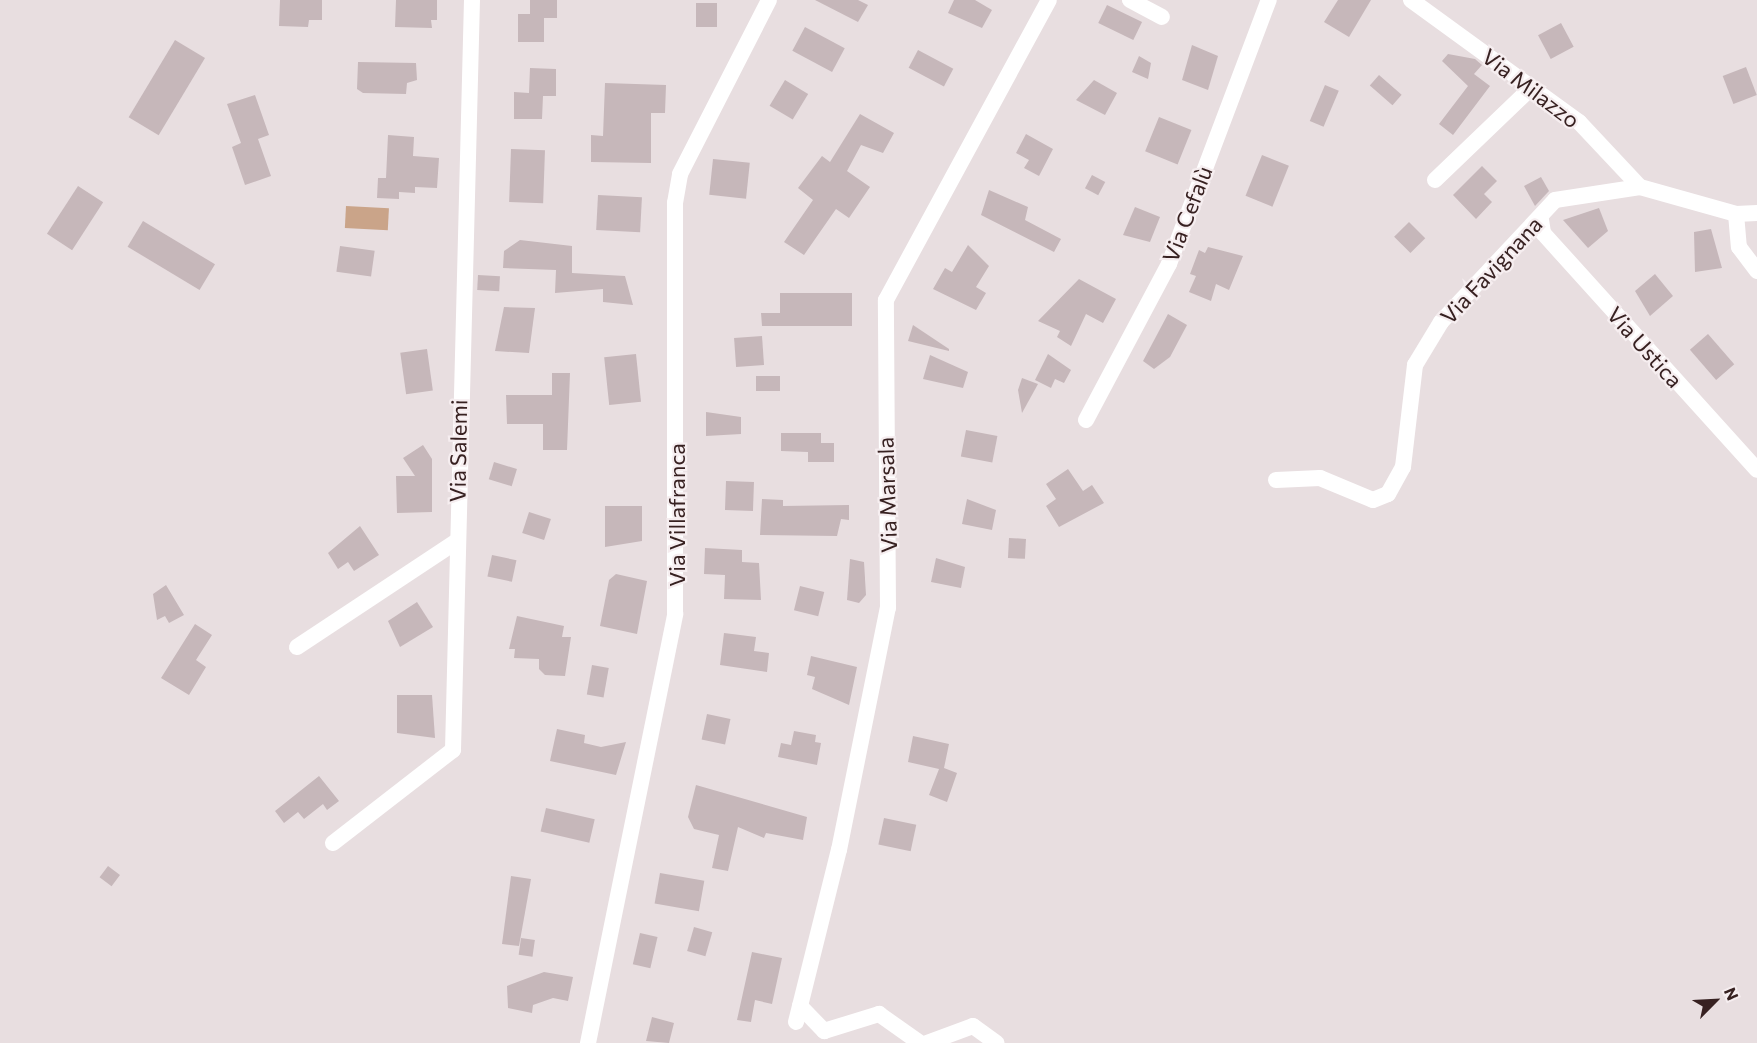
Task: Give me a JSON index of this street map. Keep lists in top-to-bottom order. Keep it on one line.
{"streets":{"street":["Via Milazzo","Via Cefalù","Via Favignana","Via Ustica","Via Salemi","Via Marsala","Via Villafranca"]},"crossings":[["Via Milazzo","Via Favignana"],["Via Favignana","Via Ustica"]],"north":"top right"}
